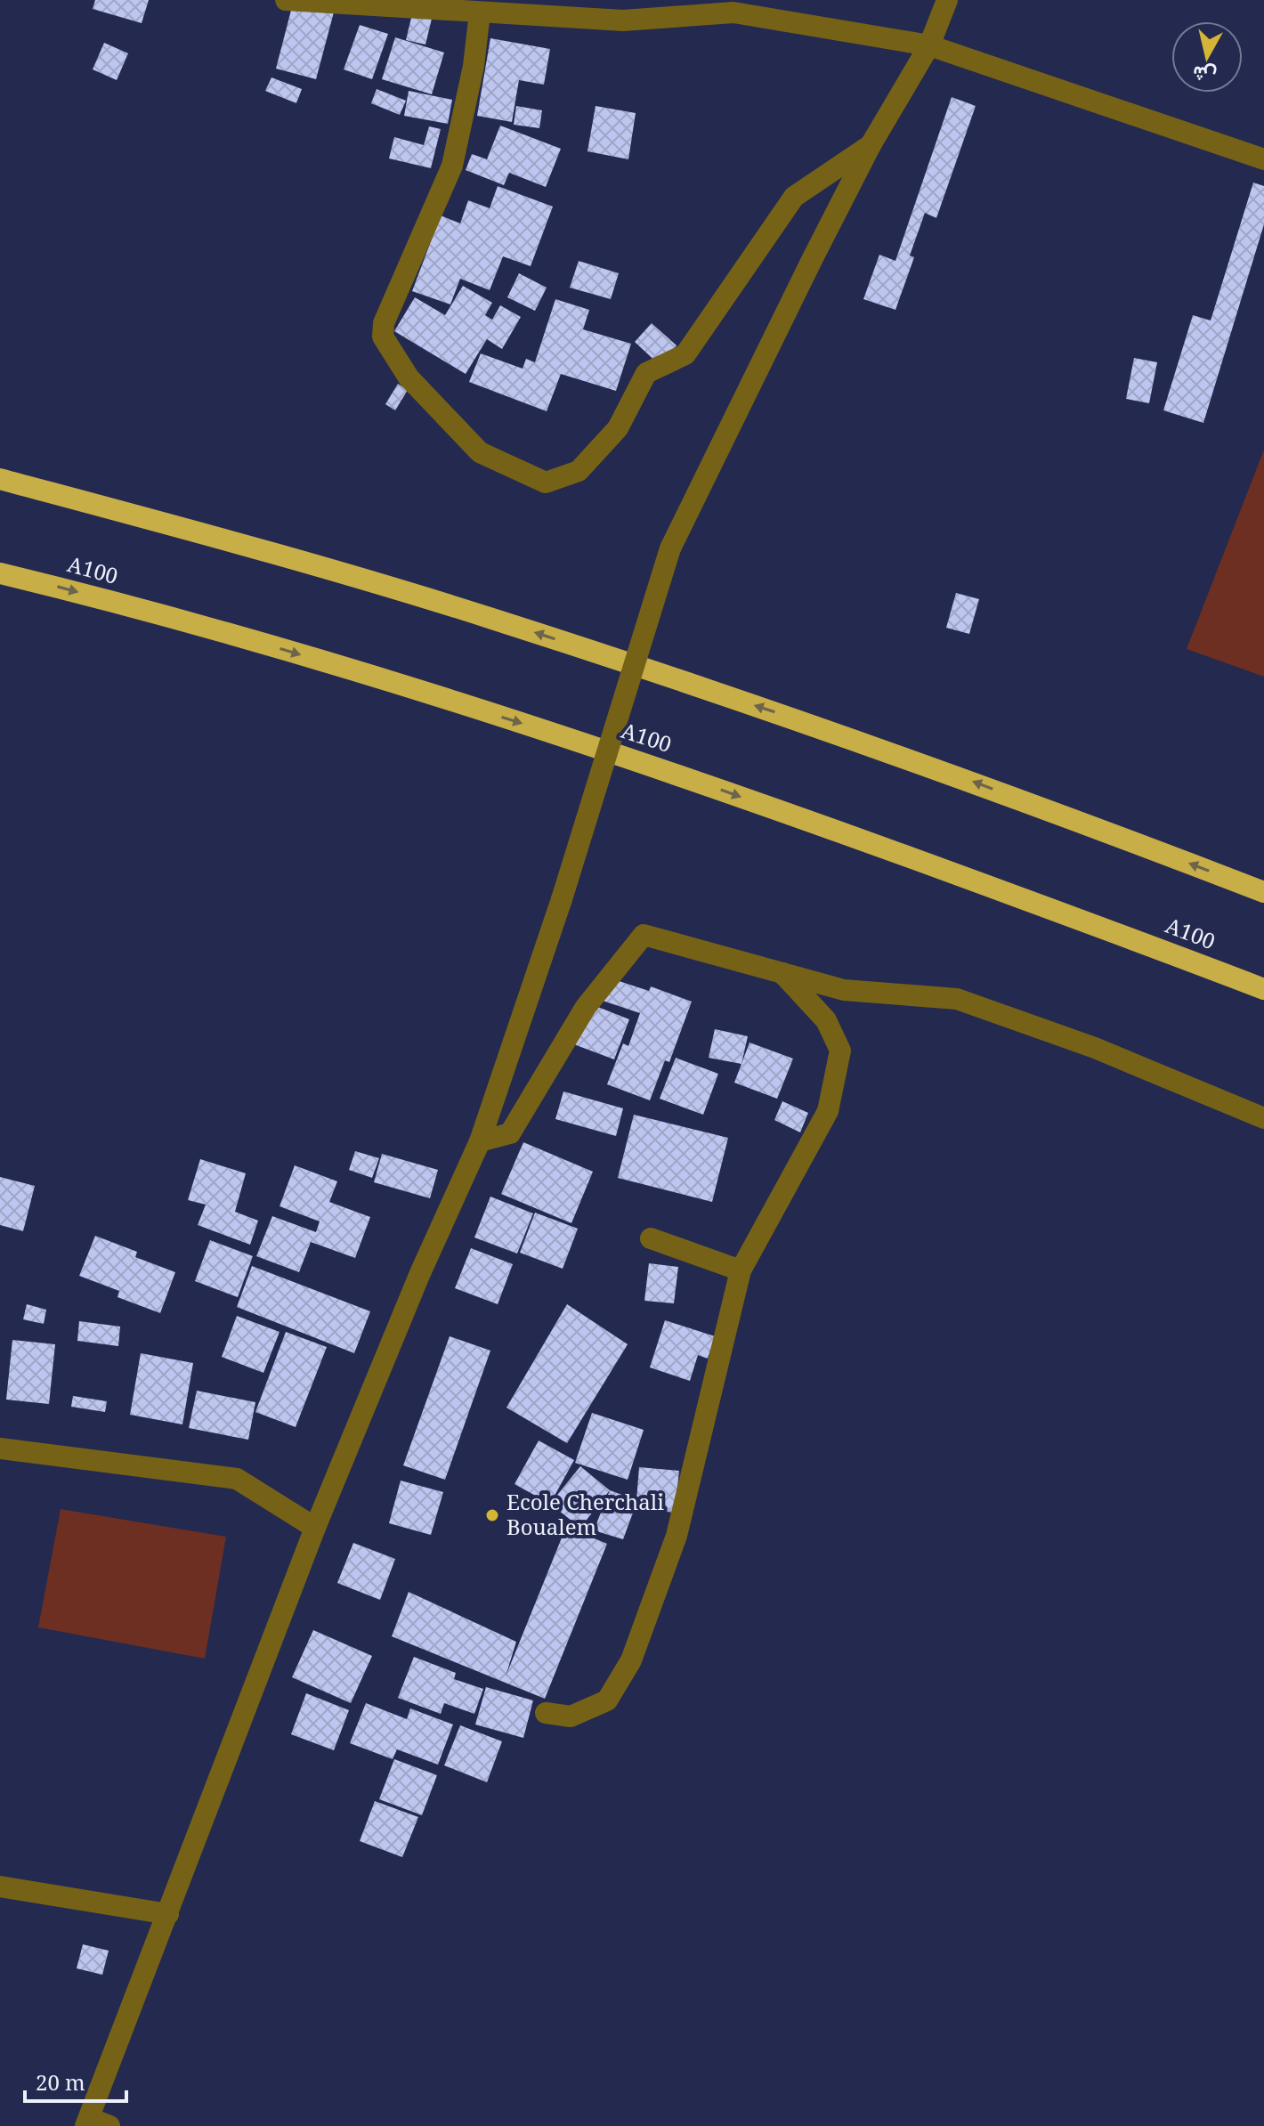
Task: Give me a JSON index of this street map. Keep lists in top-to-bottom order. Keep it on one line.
{"streets":{"highway":["A100"]},"places":["Ecole Cherchali Boualem"],"scale_bar":"20 m","north":"bottom"}
